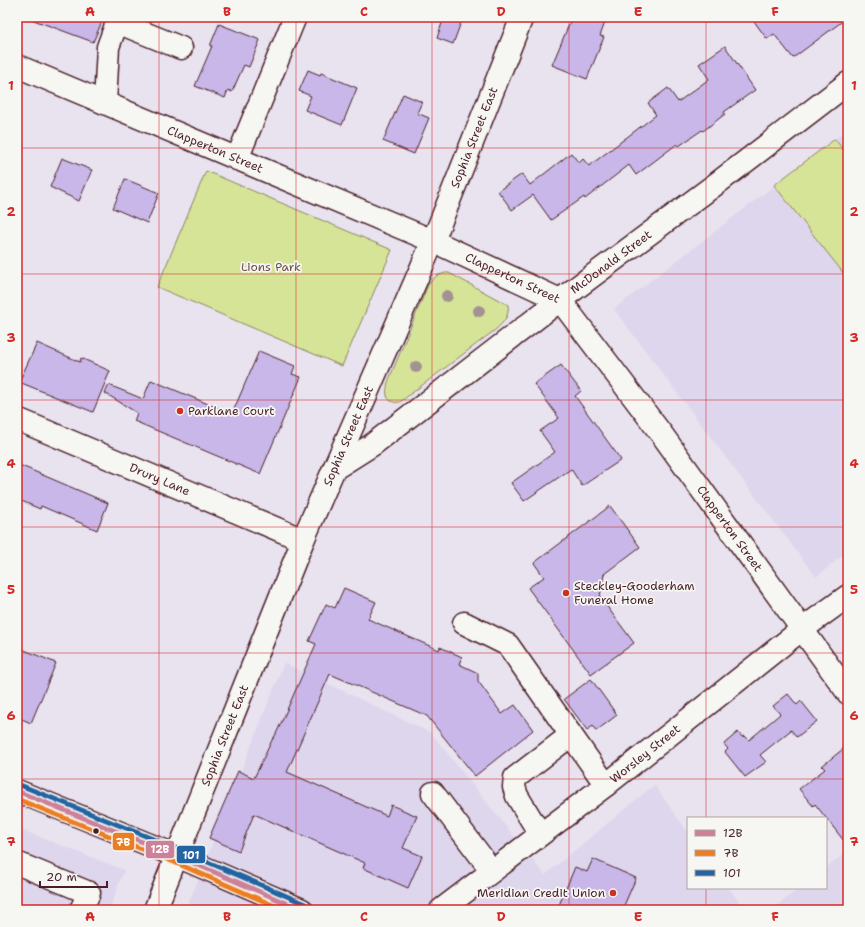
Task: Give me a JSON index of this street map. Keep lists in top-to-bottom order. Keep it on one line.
{"streets":{"street":["Sophia Street East","Clapperton Street","McDonald Street","Drury Lane","Worsley Street"]},"crossings":[["Sophia Street East","Clapperton Street"],["Sophia Street East","McDonald Street"],["Sophia Street East","Drury Lane"],["Clapperton Street","McDonald Street"],["Clapperton Street","Worsley Street"]],"parks":["Lions Park"],"places":["Parklane Court","Steckley-Gooderham Funeral Home","Meridian Credit Union"],"lines":["transit line 101","transit line 12B","transit line 7B"],"legend":["12B","7B","101"],"scale_bar":"20 m","grid":{"columns":["A","B","C","D","E","F"],"rows":["1","2","3","4","5","6","7"]}}
